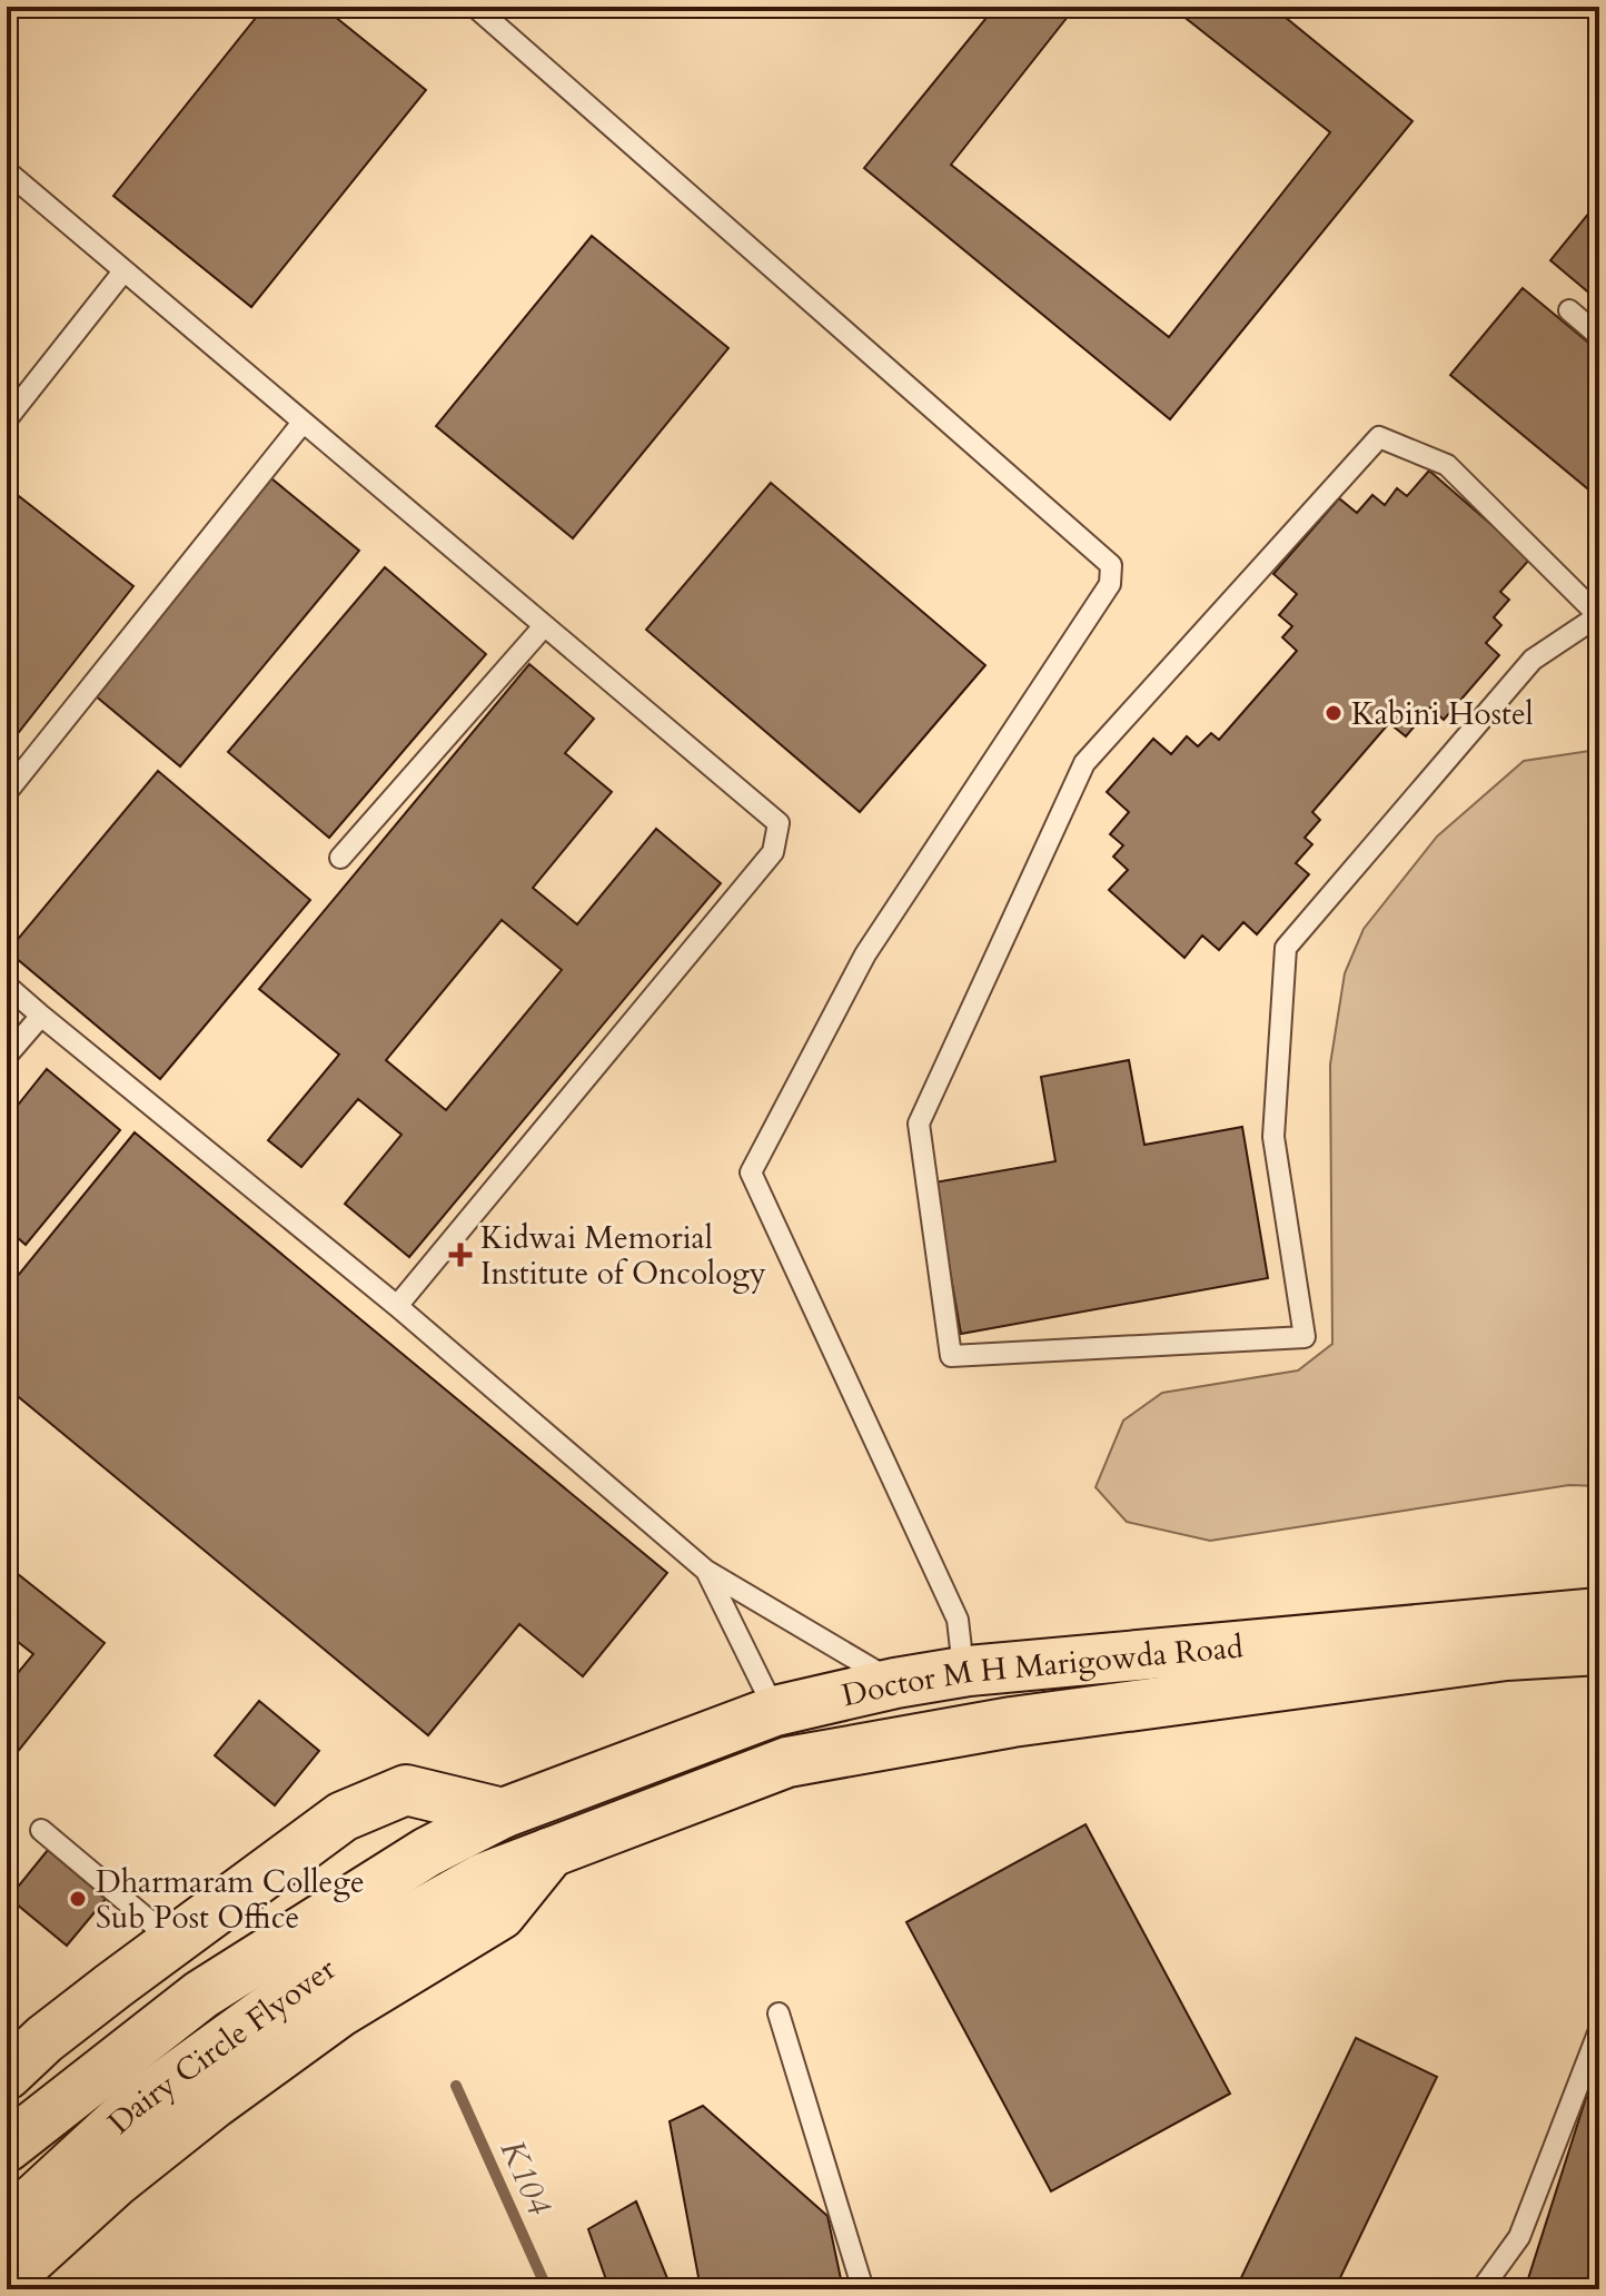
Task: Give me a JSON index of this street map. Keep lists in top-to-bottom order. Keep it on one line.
{"streets":{"main road":["Doctor M H Marigowda Road","Dairy Circle Flyover"]},"crossings":[["Doctor M H Marigowda Road","Dairy Circle Flyover"]],"water":["K104"],"places":{"other":["Kabini Hostel","Dharmaram College Sub Post Office"],"health":["Kidwai Memorial Institute of Oncology"]}}
